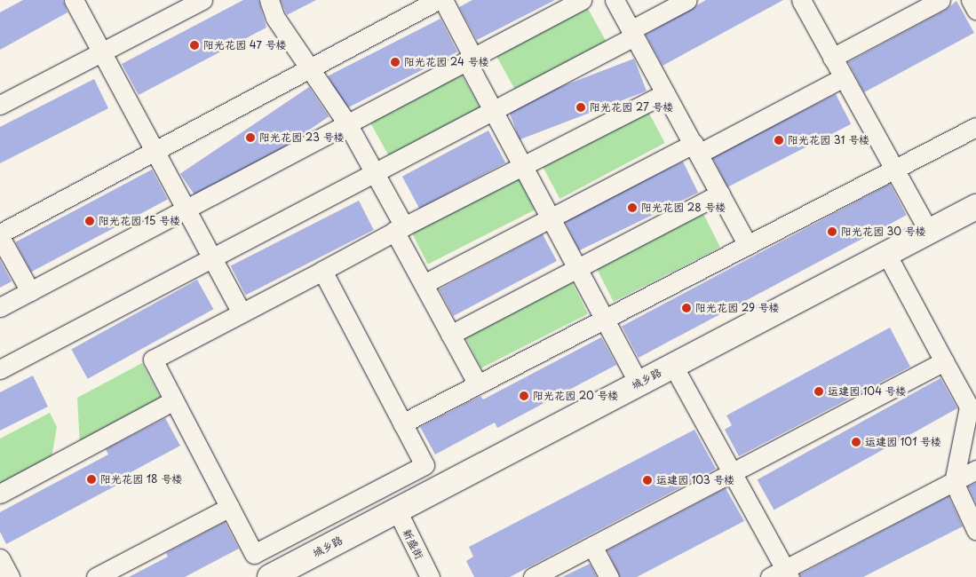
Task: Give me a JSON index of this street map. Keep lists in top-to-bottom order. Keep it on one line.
{"streets":{"main road":["城乡路"],"street":["新盛街"]},"crossings":[["城乡路","新盛街"]],"places":["阳光花园 47 号楼","阳光花园 24 号楼","阳光花园 27 号楼","阳光花园 23 号楼","阳光花园 31 号楼","阳光花园 28 号楼","阳光花园 15 号楼","阳光花园 30 号楼","阳光花园 29 号楼","运建园 104 号楼","阳光花园 20 号楼","运建园 101 号楼","阳光花园 18 号楼","运建园 103 号楼"]}
